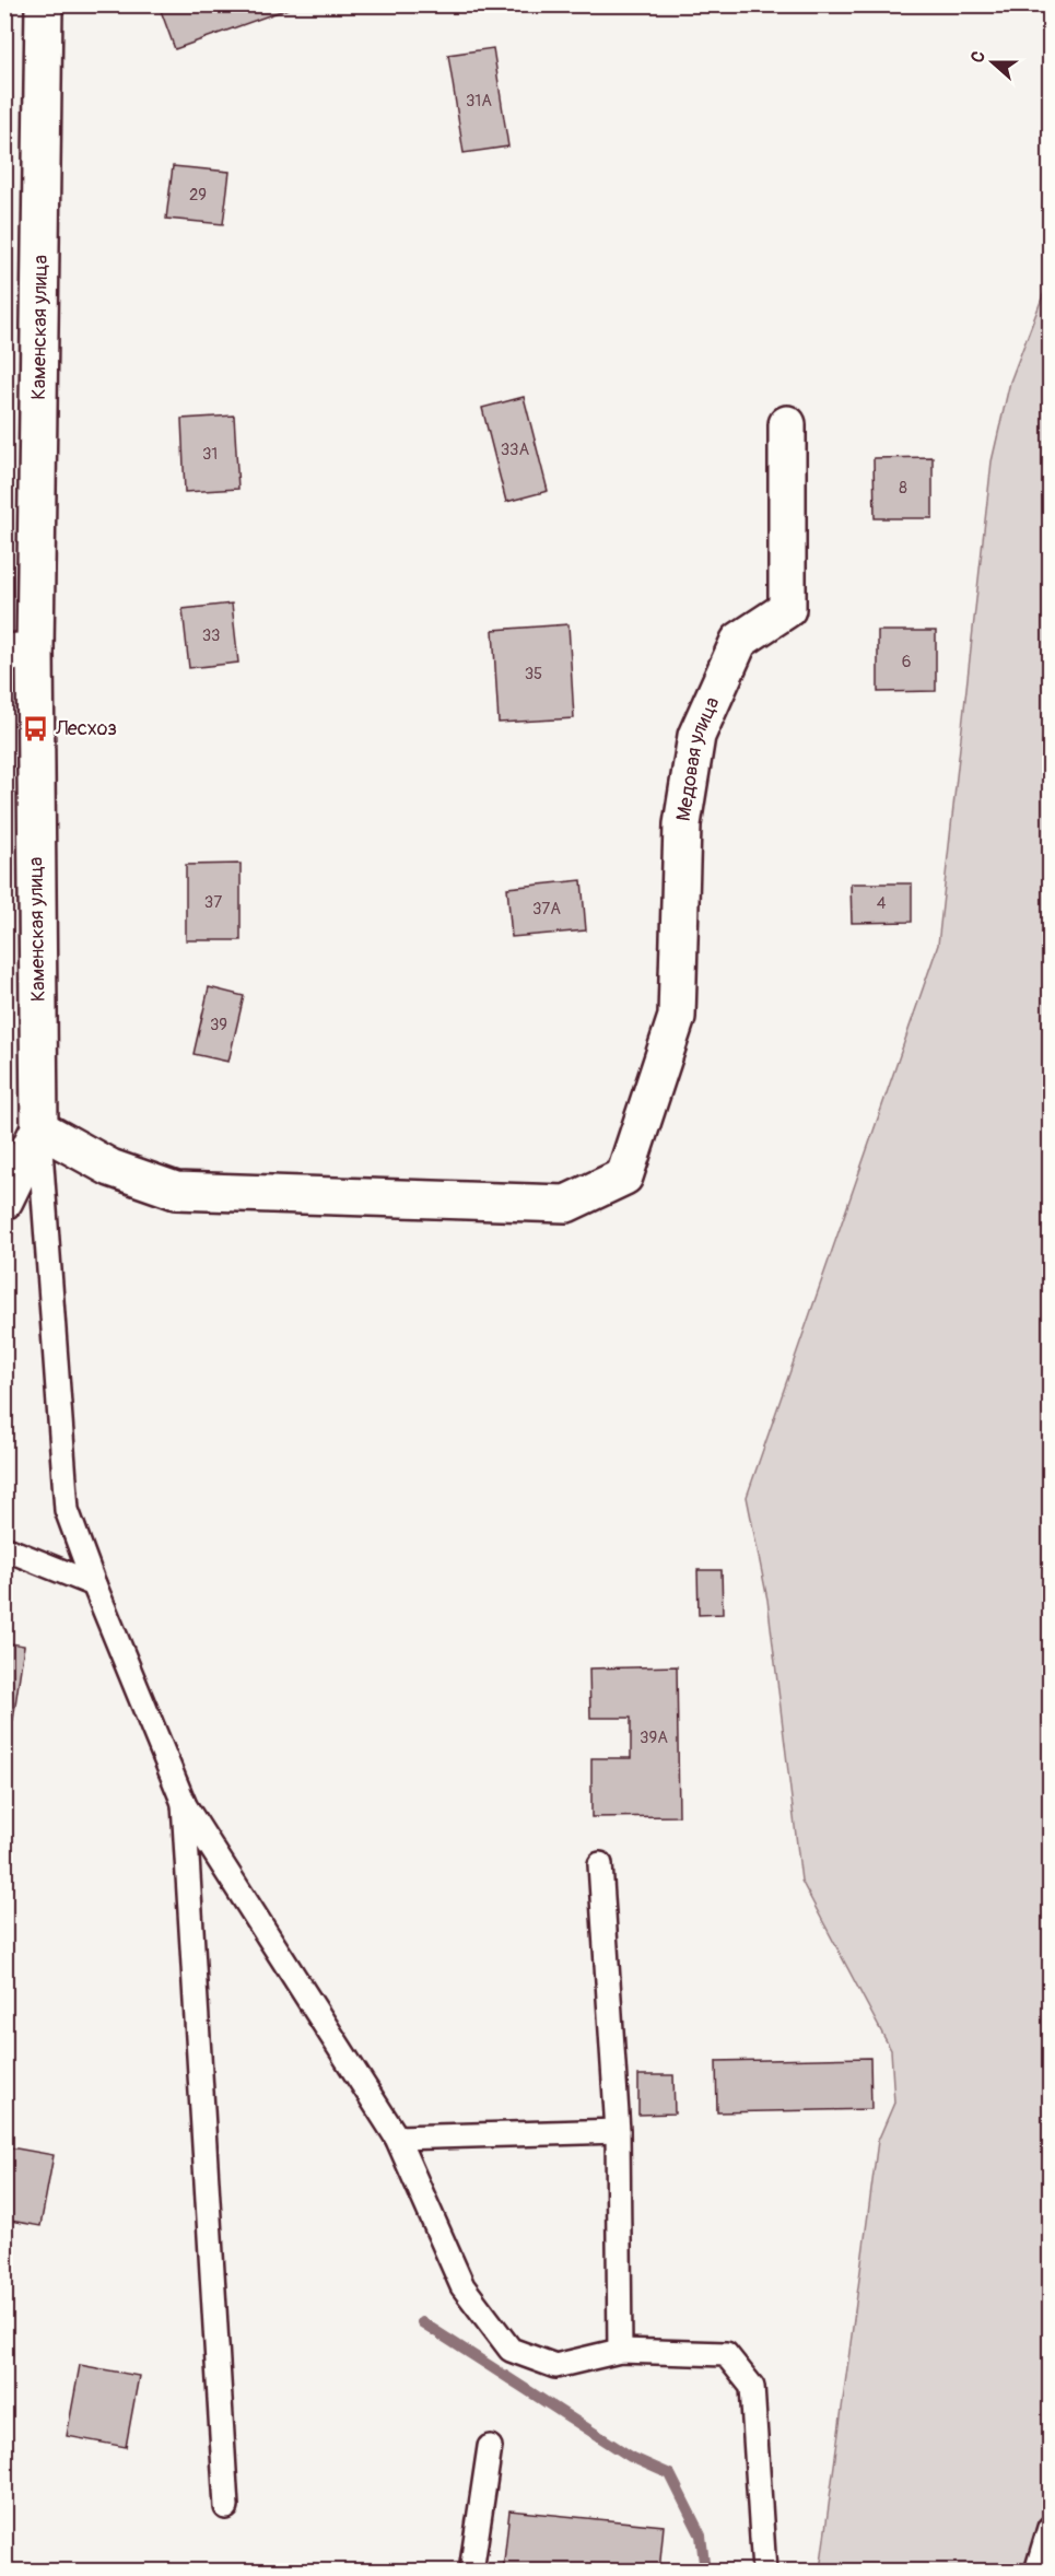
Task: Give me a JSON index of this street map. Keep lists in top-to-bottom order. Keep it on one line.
{"streets":{"street":["Каменская улица","Медовая улица"]},"crossings":[["Каменская улица","Медовая улица"]],"places":{"bus stop":["Лесхоз"]},"house_numbers":["31А","29","33А","31","8","33","6","35","37","4","37А","39","39А"],"north":"left"}
